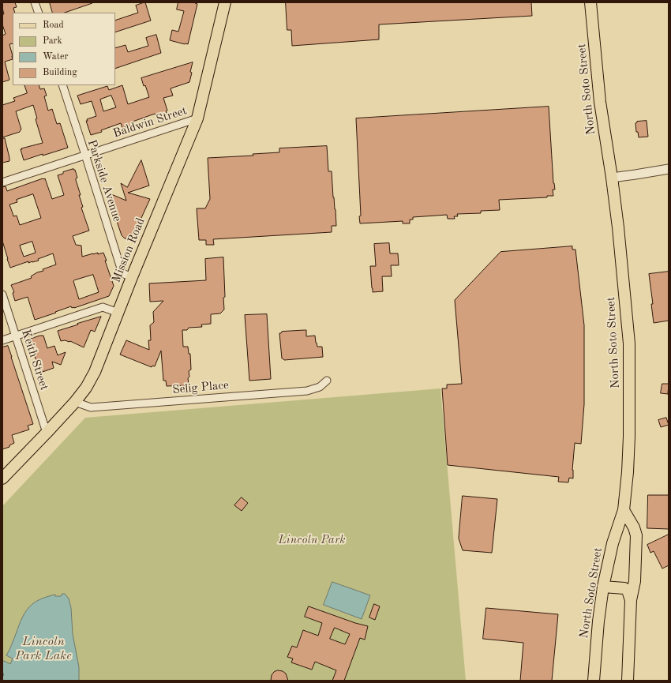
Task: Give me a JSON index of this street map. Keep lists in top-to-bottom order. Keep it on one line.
{"streets":{"main road":["North Soto Street","Mission Road"],"street":["Baldwin Street","Parkside Avenue","Keith Street","Selig Place"]},"crossings":[["Baldwin Street","Parkside Avenue"],["Baldwin Street","Mission Road"],["Parkside Avenue","Mission Road"],["Mission Road","Keith Street"],["Mission Road","Selig Place"]],"water":["Lincoln Park Lake"],"parks":["Lincoln Park"],"legend":["Road","Park","Water","Building"]}
